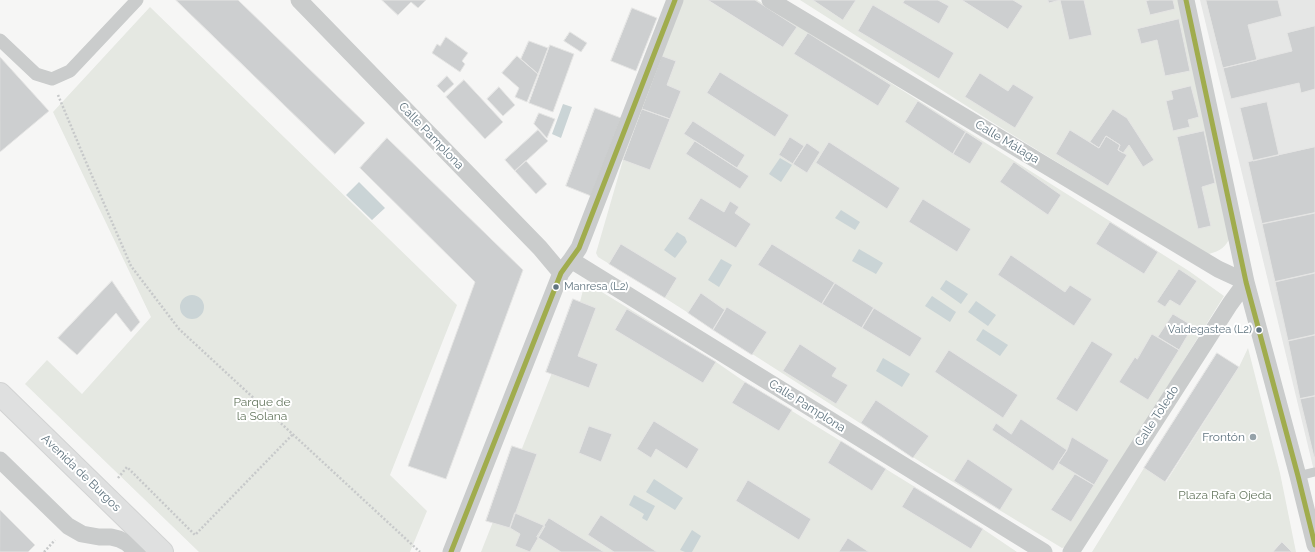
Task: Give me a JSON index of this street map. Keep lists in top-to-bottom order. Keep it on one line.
{"streets":{"main road":["Avenida de Burgos"],"street":["Calle Pamplona","Calle Málaga","Calle Toledo"]},"crossings":[["Calle Málaga","Calle Toledo"]],"parks":["Parque de la Solana","Plaza Rafa Ojeda"],"places":["Manresa (L2)","Valdegastea (L2)","Frontón"]}
